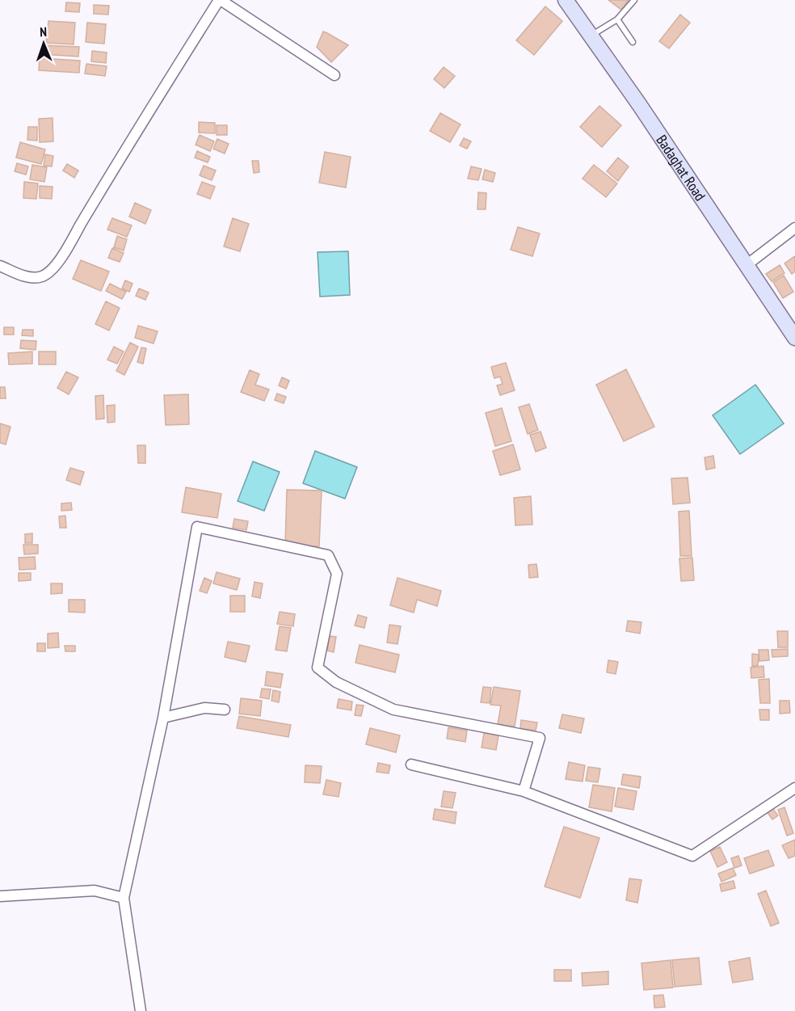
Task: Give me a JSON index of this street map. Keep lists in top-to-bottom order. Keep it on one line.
{"streets":{"main road":["Badaghat Road"]},"north":"top"}
